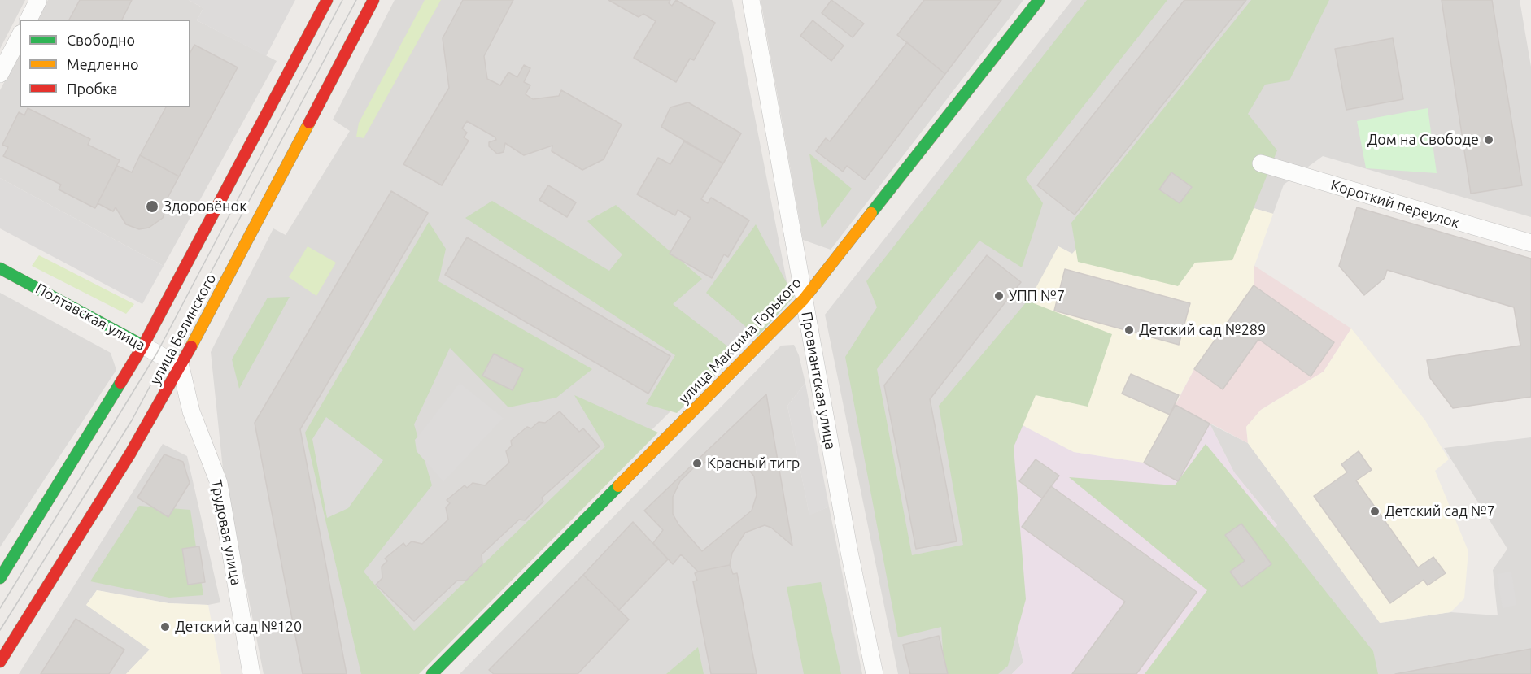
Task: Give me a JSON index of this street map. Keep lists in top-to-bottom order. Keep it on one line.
{"streets":{"main road":["Полтавская улица","улица Белинского","улица Максима Горького"],"street":["Короткий переулок","Провиантская улица","Трудовая улица"]},"crossings":[["Полтавская улица","улица Белинского"],["Полтавская улица","Трудовая улица"],["улица Белинского","Трудовая улица"],["улица Максима Горького","Провиантская улица"]],"places":["Дом на Свободе","Здоровёнок","УПП №7","Детский сад №289","Красный тигр","Детский сад №7","Детский сад №120"],"legend":["Свободно","Медленно","Пробка"]}
